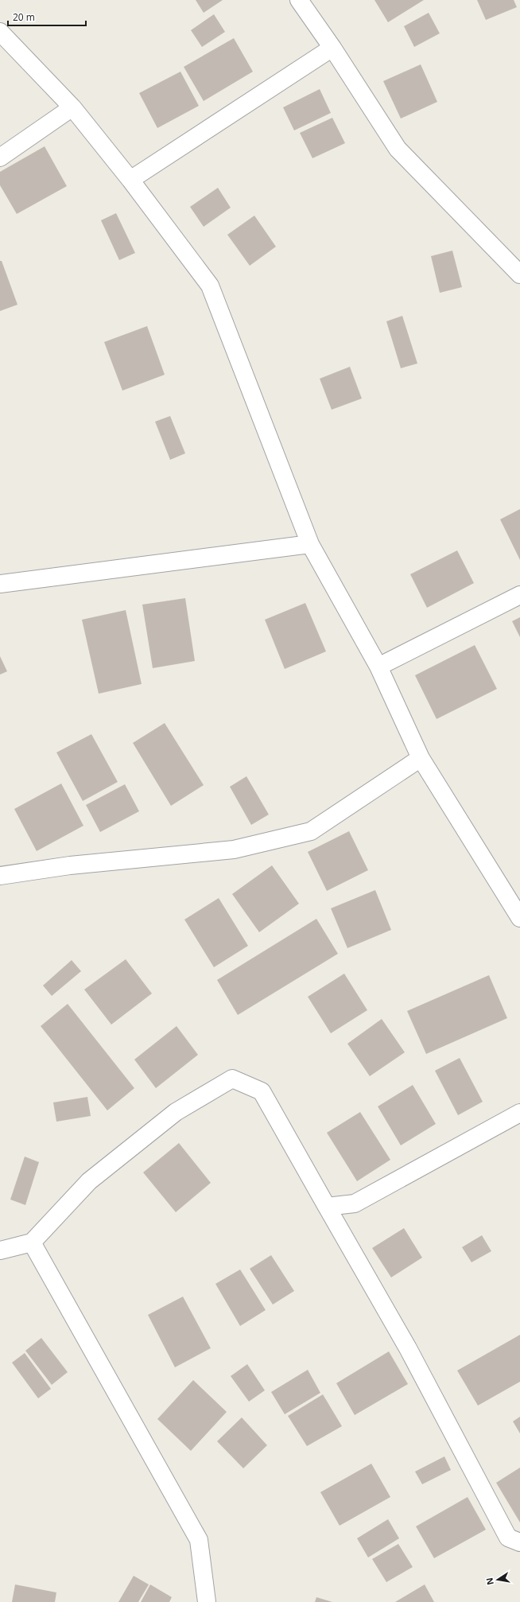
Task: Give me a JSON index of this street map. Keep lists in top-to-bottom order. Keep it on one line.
{"scale_bar":"20 m","north":"left"}
